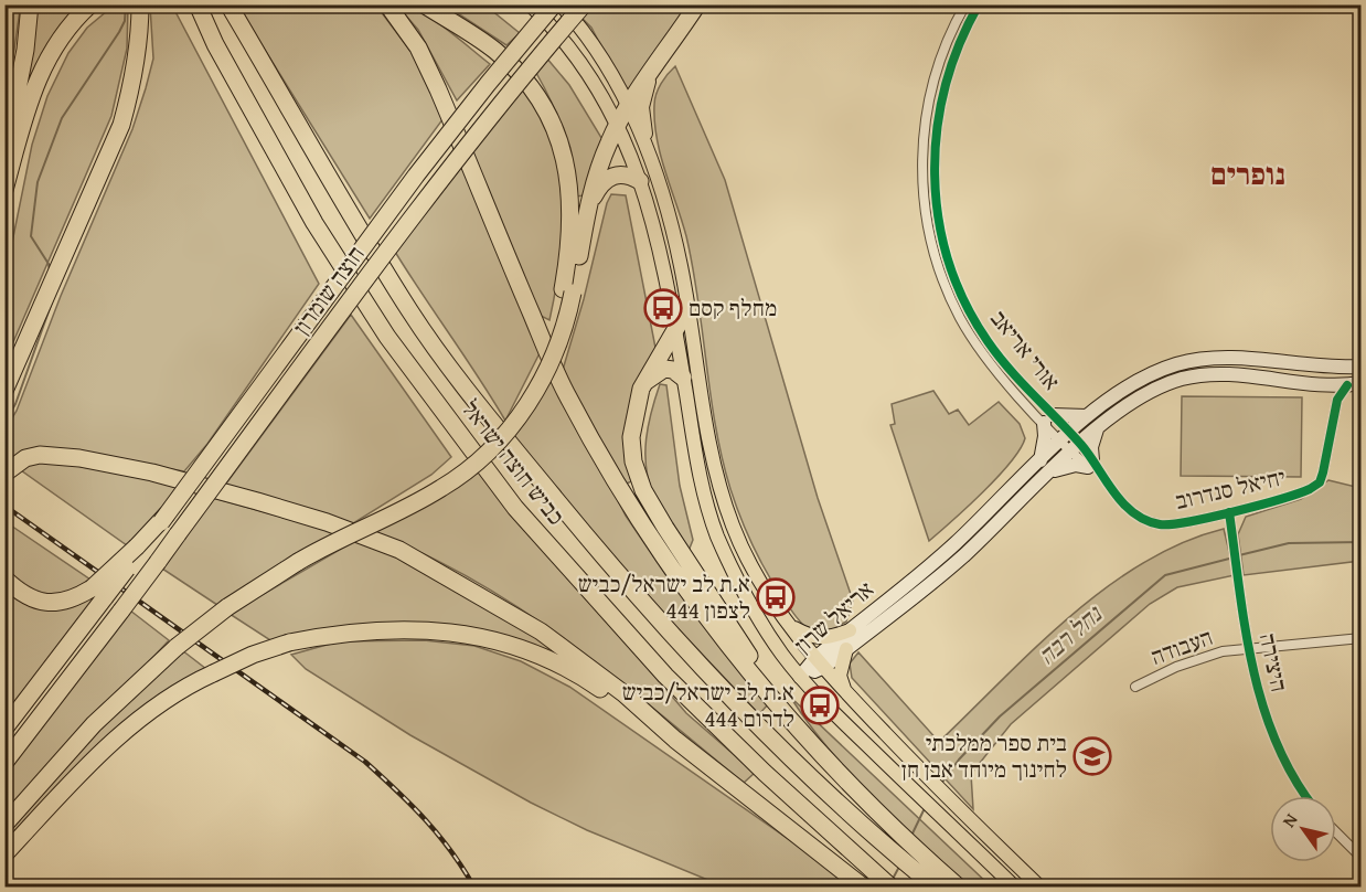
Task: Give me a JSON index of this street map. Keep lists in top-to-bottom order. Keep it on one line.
{"streets":{"highway":["חוצה שומרון","כביש חוצה ישראל"],"main road":["אריאל שרון"],"street":["אורי אריאב","יחיאל סנדרוב","העבודה","היצירה"]},"crossings":[["אורי אריאב","יחיאל סנדרוב"],["אורי אריאב","אריאל שרון"],["יחיאל סנדרוב","אריאל שרון"],["יחיאל סנדרוב","היצירה"],["העבודה","היצירה"]],"districts":["נופרים"],"water":["נחל רבה"],"places":{"bus stop":["מחלף קסם","א.ת לב ישראל/כביש 444 לצפון","א.ת לב ישראל/כביש 444 לדרום"],"school or university":["בית ספר ממלכתי לחינוך מיוחד אבן חן"]},"north":"top left"}
